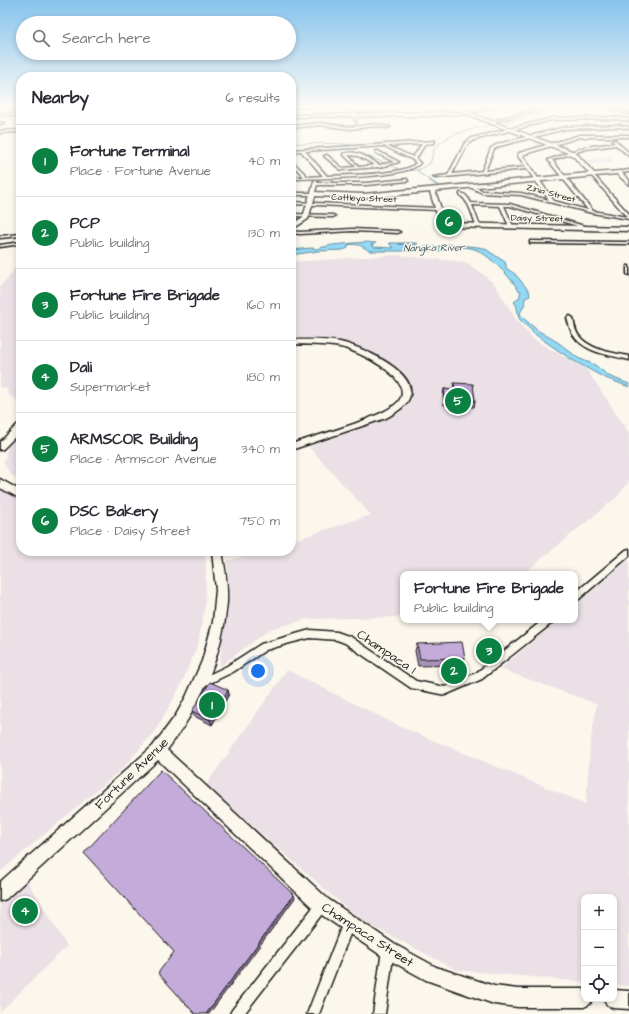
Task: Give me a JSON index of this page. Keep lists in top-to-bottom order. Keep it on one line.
{"streets":{"main road":["Daisy Street","Fortune Avenue","Champaca Street"],"street":["Zinia Street","Cattleya Street","Champaca 1"]},"crossings":[["Cattleya Street","Daisy Street"],["Champaca 1","Fortune Avenue"],["Fortune Avenue","Champaca Street"]],"water":["Nangka River"],"page":{"search":"Search here","heading":["Nearby","6 results"],"list":[{"mark":"1","name":"Fortune Terminal","note":"Place · Fortune Avenue","value":"40 m"},{"mark":"2","name":"PCP","note":"Public building","value":"130 m"},{"mark":"3","name":"Fortune Fire Brigade","note":"Public building","value":"160 m"},{"mark":"4","name":"Dali","note":"Supermarket","value":"180 m"},{"mark":"5","name":"ARMSCOR Building","note":"Place · Armscor Avenue","value":"340 m"},{"mark":"6","name":"DSC Bakery","note":"Place · Daisy Street","value":"750 m"}],"pins":["6","5","3","2","1","4"],"popup":["Fortune Fire Brigade","Public building"],"map_buttons":["+","−"]}}
